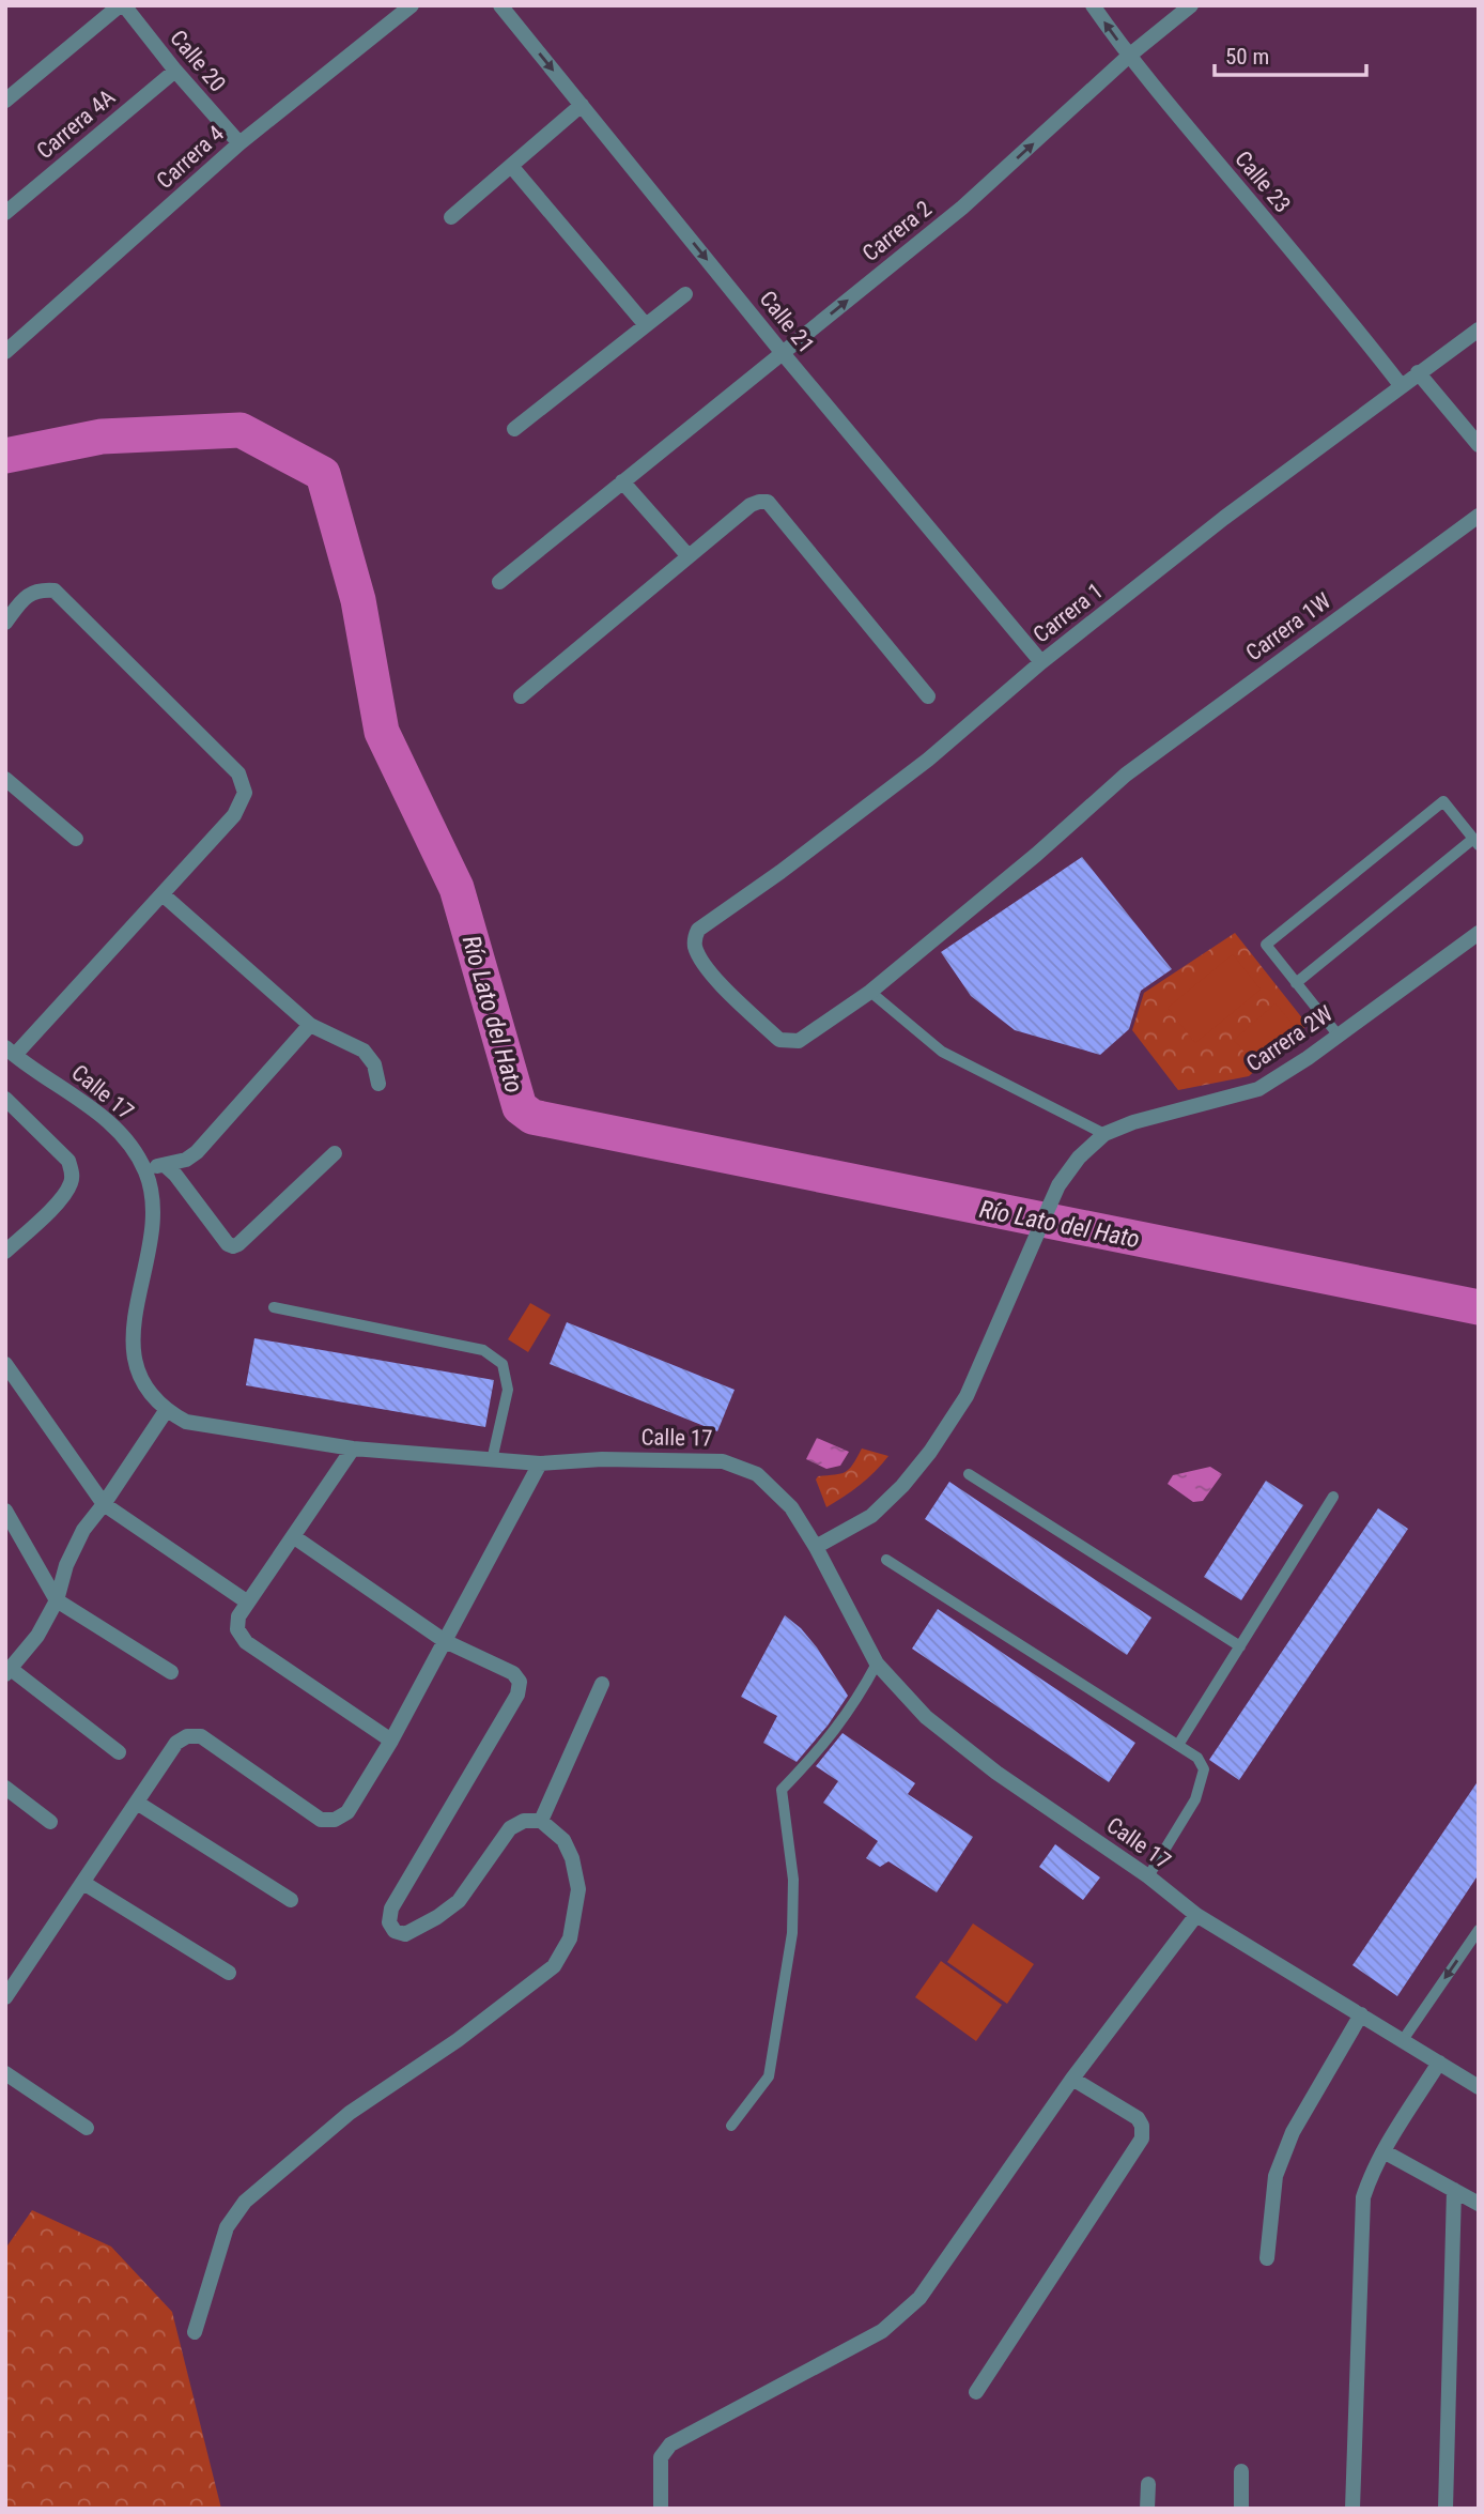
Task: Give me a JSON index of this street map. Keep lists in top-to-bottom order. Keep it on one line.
{"streets":{"street":["Calle 20","Carrera 4A","Carrera 4","Calle 23","Carrera 2","Calle 21","Carrera 1","Carrera 1W","Carrera 2W","Calle 17"]},"crossings":[["Calle 20","Carrera 4A"],["Calle 20","Carrera 4"],["Calle 23","Carrera 2"],["Calle 23","Carrera 1"],["Carrera 2","Calle 21"],["Calle 21","Carrera 1"],["Carrera 1","Carrera 1W"],["Carrera 2W","Calle 17"]],"one_way":["Carrera 2"],"water":["Río Lato del Hato"],"scale_bar":"50 m"}
